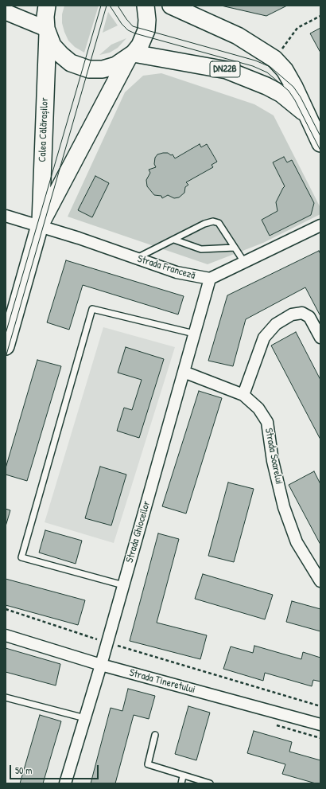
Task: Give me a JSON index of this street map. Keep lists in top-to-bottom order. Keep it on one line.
{"streets":{"main road":["DN22B","Calea Călărașilor"],"street":["Strada Franceză","Strada Soarelui","Strada Ghioceilor","Strada Tineretului"]},"crossings":[["DN22B","Calea Călărașilor"],["Calea Călărașilor","Strada Franceză"],["Strada Franceză","Strada Ghioceilor"],["Strada Soarelui","Strada Ghioceilor"],["Strada Ghioceilor","Strada Tineretului"]],"scale_bar":"50 m"}
